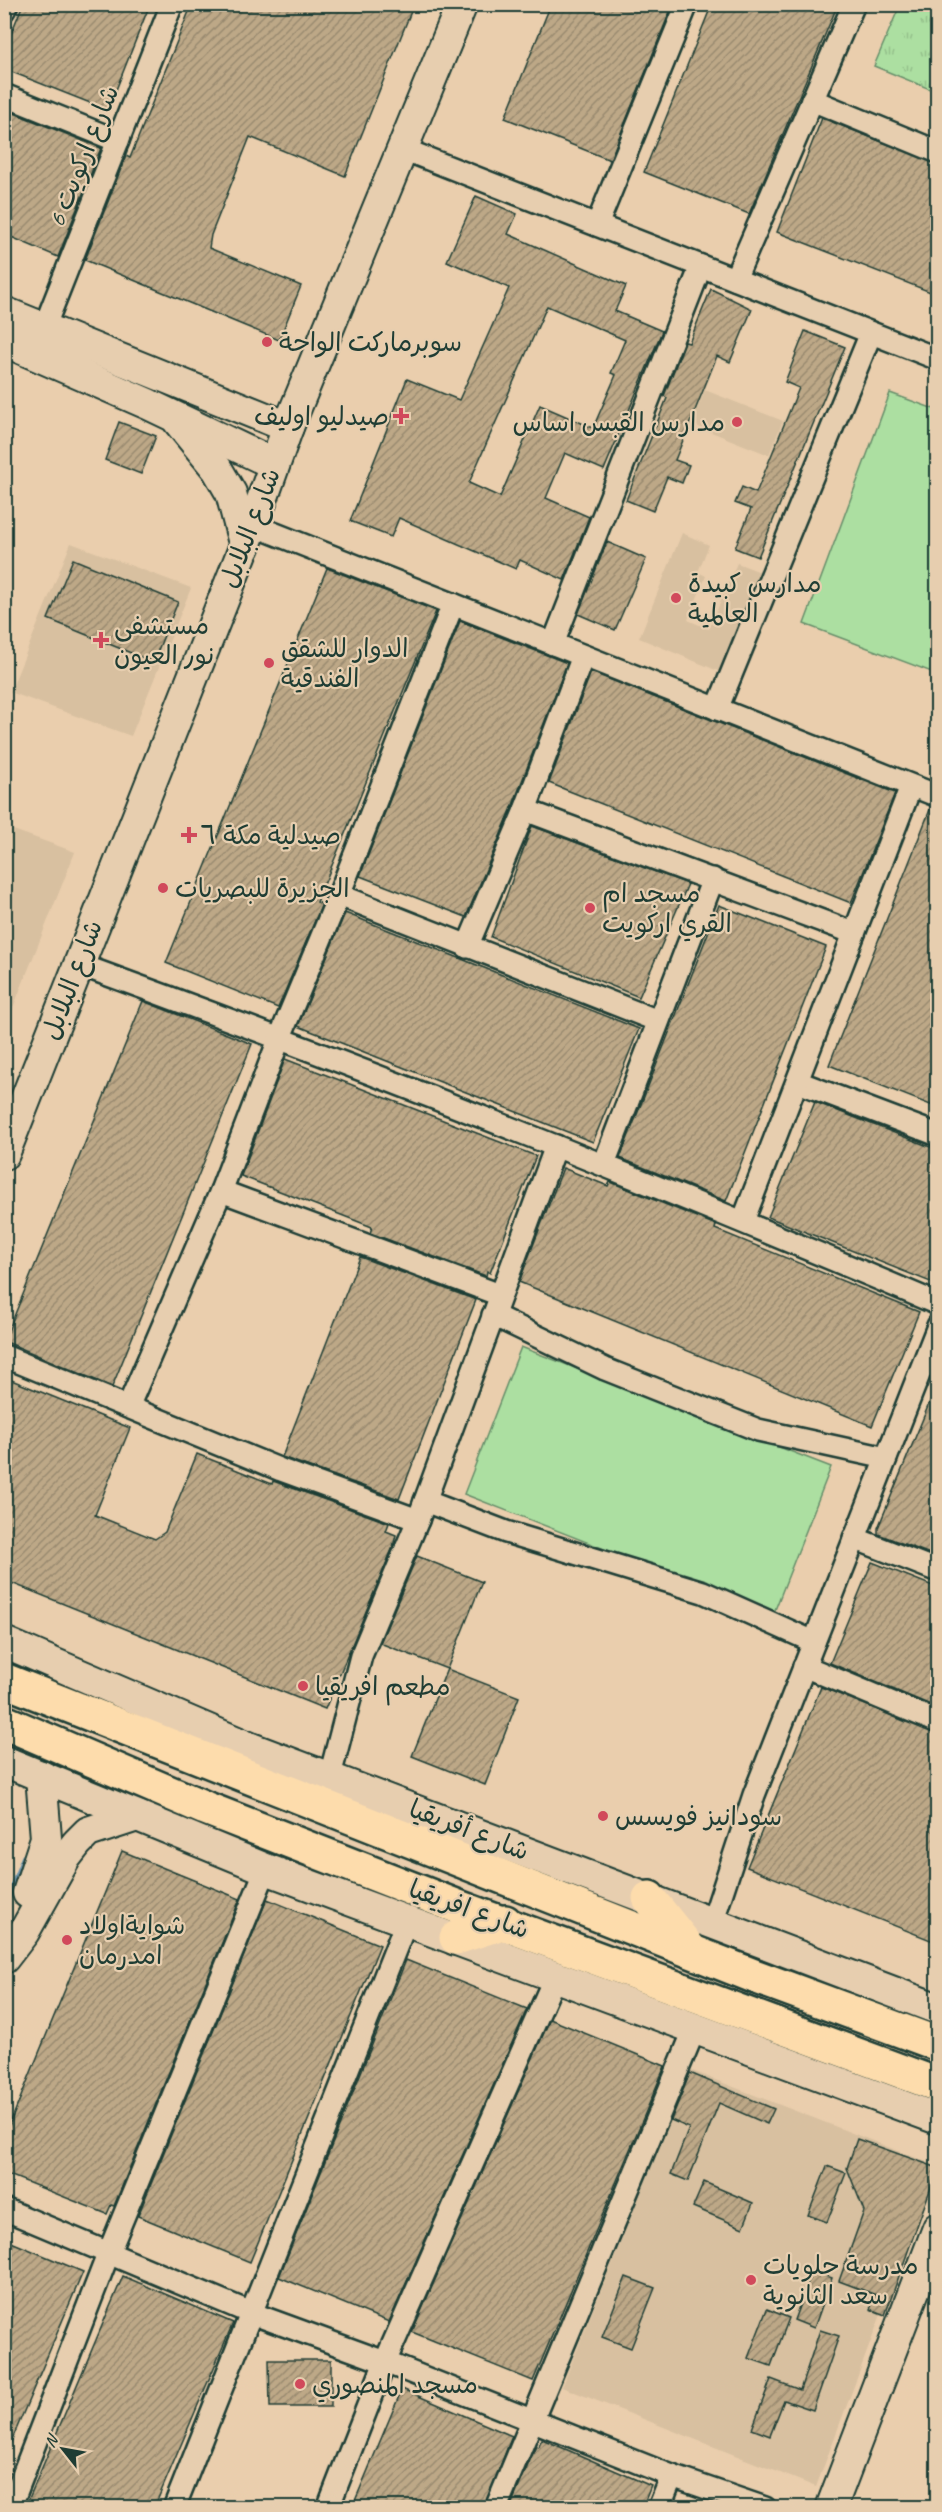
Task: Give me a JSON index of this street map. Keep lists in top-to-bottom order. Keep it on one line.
{"streets":{"highway":["شارع افريقيا"],"street":["شارع اركويت 6","شارع البلابل","شارع أفريقيا"]},"places":{"other":["سوبرماركت الواحة","مدارس القبس اساس","مدارس كبيدة العالمية","الدوار للشقق الفندقية","الجزيرة للبصريات","مسجد ام القري اركويت","مطعم افريقيا","سودانيز فويسس","شوايةاولاد امدرمان","مدرسة حلويات سعد الثانوية","مسجد المنصوري"],"health":["صيدليو اوليف","مستشفى نور العيون","صيدلية مكة ٦"]},"north":"top left"}
